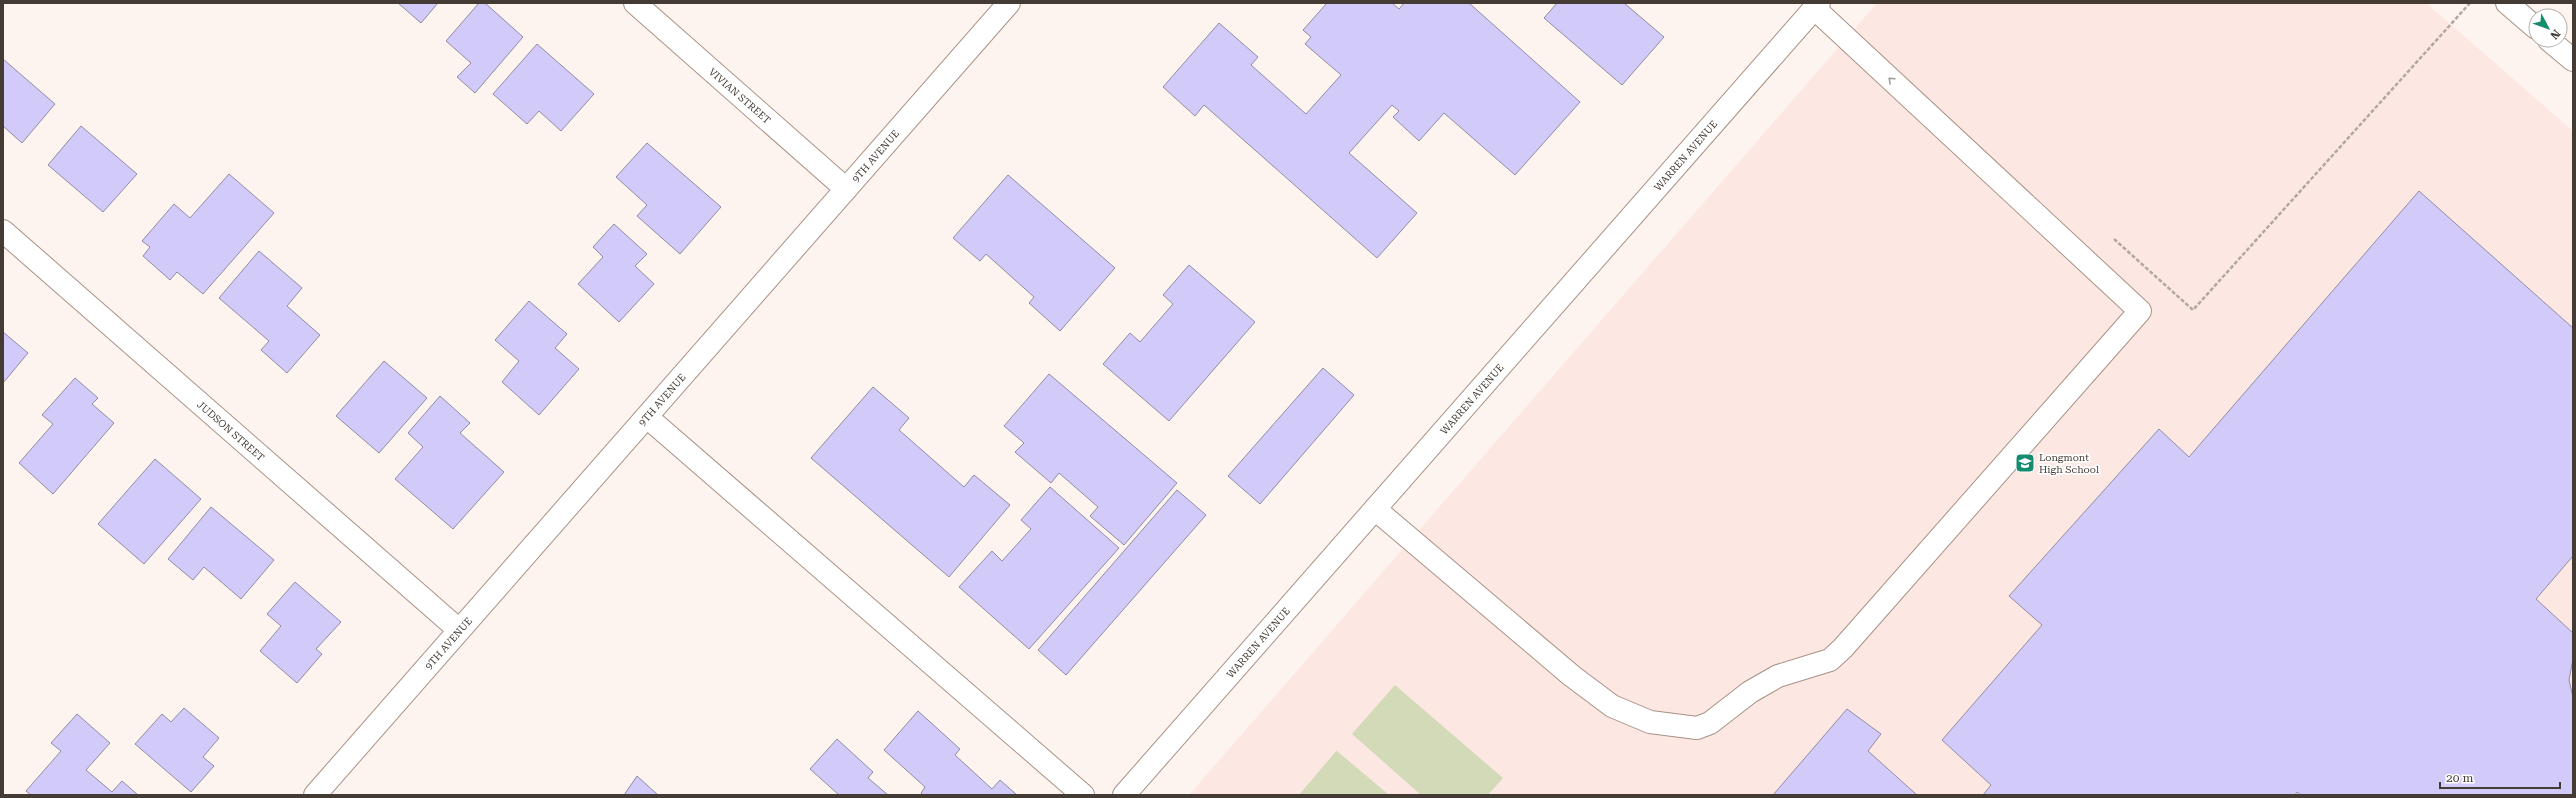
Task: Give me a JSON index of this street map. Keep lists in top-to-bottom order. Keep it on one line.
{"streets":{"street":["VIVIAN STREET","9TH AVENUE","WARREN AVENUE","JUDSON STREET"]},"crossings":[["VIVIAN STREET","9TH AVENUE"],["9TH AVENUE","JUDSON STREET"]],"places":{"school or university":["Longmont High School"]},"scale_bar":"20 m","north":"bottom right"}
